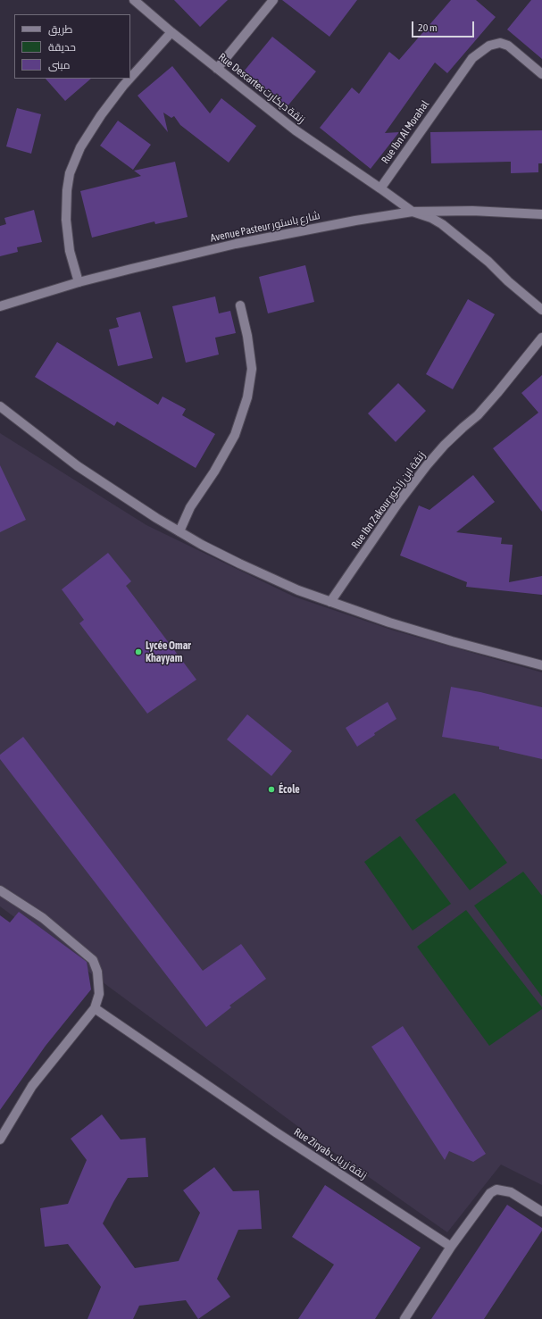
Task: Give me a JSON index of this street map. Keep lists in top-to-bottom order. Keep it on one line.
{"streets":{"street":["Rue Descartes زنقة ديكارت","Rue Ibn Al Morahal","Avenue Pasteur شارع باستور","Rue Ibn Zakour زنقة ابن زاكور","Rue Ziryab زنقة زرياب"]},"crossings":[["Rue Descartes زنقة ديكارت","Rue Ibn Al Morahal"]],"places":["Lycée Omar Khayyam","École"],"legend":["طريق","حديقة","مبنى"],"scale_bar":"20 m"}
